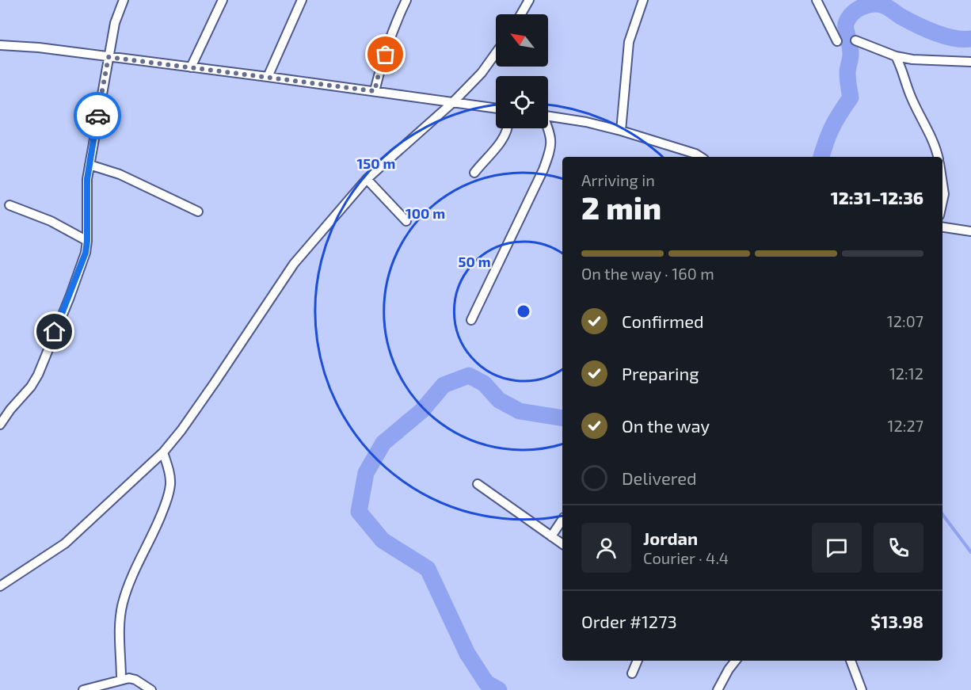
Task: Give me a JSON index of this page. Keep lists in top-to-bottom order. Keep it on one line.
{"north":"top left","page":{"heading":["2 min","Arriving in","12:31–12:36"],"panel":["Jordan","Courier · 4.4","Order #1273","$13.98"],"bar":"On the way · 160 m","list":[["Confirmed","12:07"],["Preparing","12:12"],["On the way","12:27"],"Delivered"]},"rings":["150 m","100 m","50 m"]}
